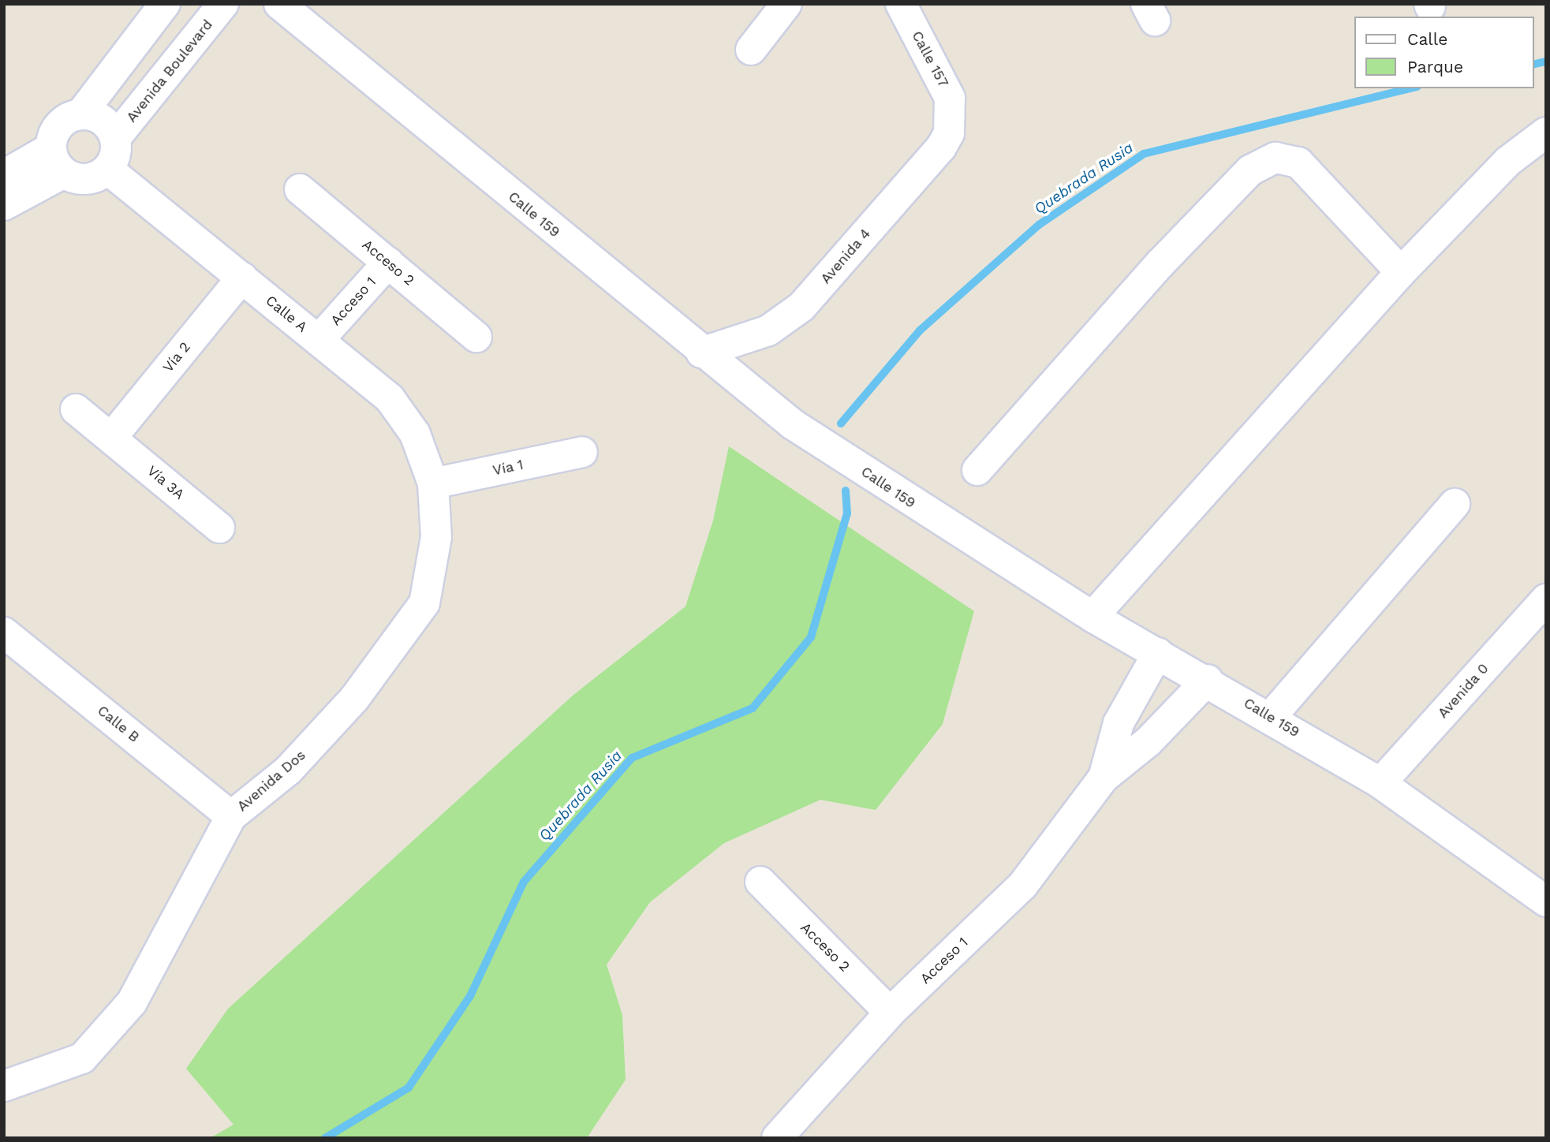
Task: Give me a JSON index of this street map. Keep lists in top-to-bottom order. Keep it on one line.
{"streets":{"street":["Calle 157","Avenida Boulevard","Calle 159","Avenida 4","Acceso 2","Acceso 1","Calle A","Vía 2","Vía 1","Vía 3A","Avenida 0","Calle B","Avenida Dos"]},"crossings":[["Calle 157","Avenida 4"],["Avenida Boulevard","Calle A"],["Calle 159","Avenida 4"],["Calle 159","Acceso 1"],["Calle 159","Avenida 0"],["Acceso 2","Acceso 1"],["Acceso 1","Calle A"],["Calle A","Vía 2"],["Calle A","Vía 1"],["Calle A","Avenida Dos"],["Vía 2","Vía 3A"],["Vía 1","Avenida Dos"],["Calle B","Avenida Dos"]],"water":["Quebrada Rusia"],"legend":["Calle","Parque"]}
